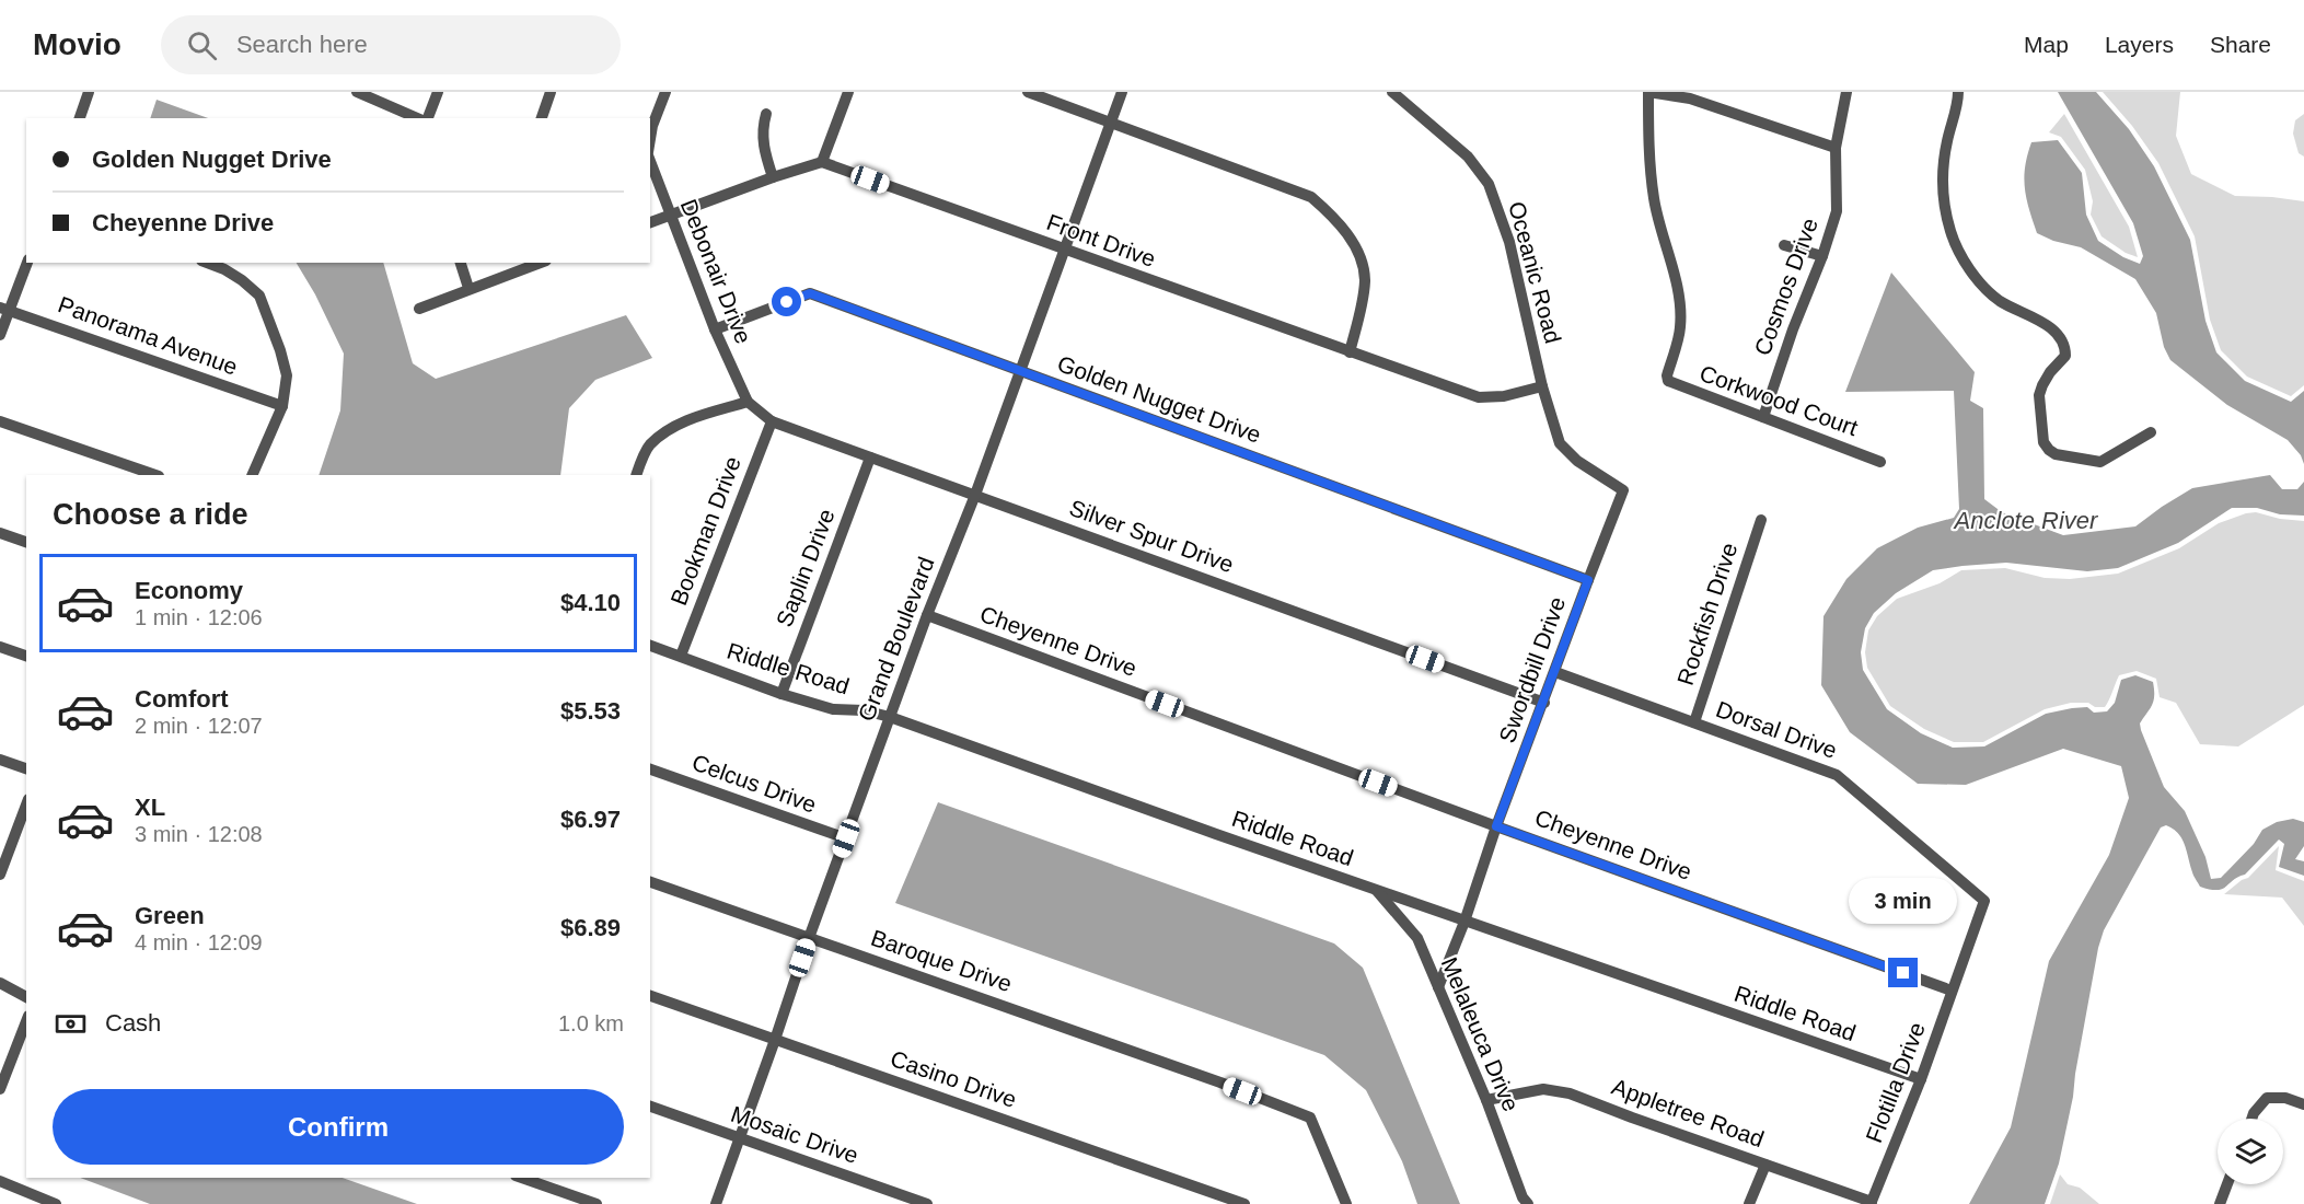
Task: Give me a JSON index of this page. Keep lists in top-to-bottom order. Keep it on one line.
{"streets":{"street":["Front Drive","Debonair Drive","Oceanic Road","Cosmos Drive","Panorama Avenue","Golden Nugget Drive","Corkwood Court","Bookman Drive","Silver Spur Drive","Saplin Drive","Rockfish Drive","Grand Boulevard","Cheyenne Drive","Riddle Road","Swordbill Drive","Dorsal Drive","Celcus Drive","Baroque Drive","Melaleuca Drive","Casino Drive","Flotilla Drive","Appletree Road","Mosaic Drive"]},"crossings":[["Front Drive","Oceanic Road"],["Front Drive","Grand Boulevard"],["Front Drive","Swordbill Drive"],["Debonair Drive","Golden Nugget Drive"],["Debonair Drive","Silver Spur Drive"],["Oceanic Road","Swordbill Drive"],["Cosmos Drive","Corkwood Court"],["Golden Nugget Drive","Grand Boulevard"],["Golden Nugget Drive","Swordbill Drive"],["Bookman Drive","Silver Spur Drive"],["Bookman Drive","Riddle Road"],["Silver Spur Drive","Saplin Drive"],["Silver Spur Drive","Grand Boulevard"],["Silver Spur Drive","Swordbill Drive"],["Saplin Drive","Riddle Road"],["Rockfish Drive","Dorsal Drive"],["Grand Boulevard","Cheyenne Drive"],["Grand Boulevard","Riddle Road"],["Grand Boulevard","Celcus Drive"],["Grand Boulevard","Baroque Drive"],["Grand Boulevard","Casino Drive"],["Grand Boulevard","Mosaic Drive"],["Cheyenne Drive","Swordbill Drive"],["Cheyenne Drive","Flotilla Drive"],["Riddle Road","Swordbill Drive"],["Riddle Road","Melaleuca Drive"],["Riddle Road","Flotilla Drive"],["Swordbill Drive","Dorsal Drive"],["Swordbill Drive","Melaleuca Drive"],["Dorsal Drive","Flotilla Drive"],["Melaleuca Drive","Appletree Road"],["Flotilla Drive","Appletree Road"]],"water":["Anclote River"],"page":{"header":"Movio","search":"Search here","nav":["Map","Layers","Share"],"banner":["Golden Nugget Drive","Cheyenne Drive"],"heading":"Choose a ride","list":[{"name":"Economy","note":"1 min · 12:06","value":"$4.10"},{"name":"Comfort","note":"2 min · 12:07","value":"$5.53"},{"name":"XL","note":"3 min · 12:08","value":"$6.97"},{"name":"Green","note":"4 min · 12:09","value":"$6.89"}],"bubble":"3 min","pay":["Cash","1.0 km"],"buttons":"Confirm"}}
